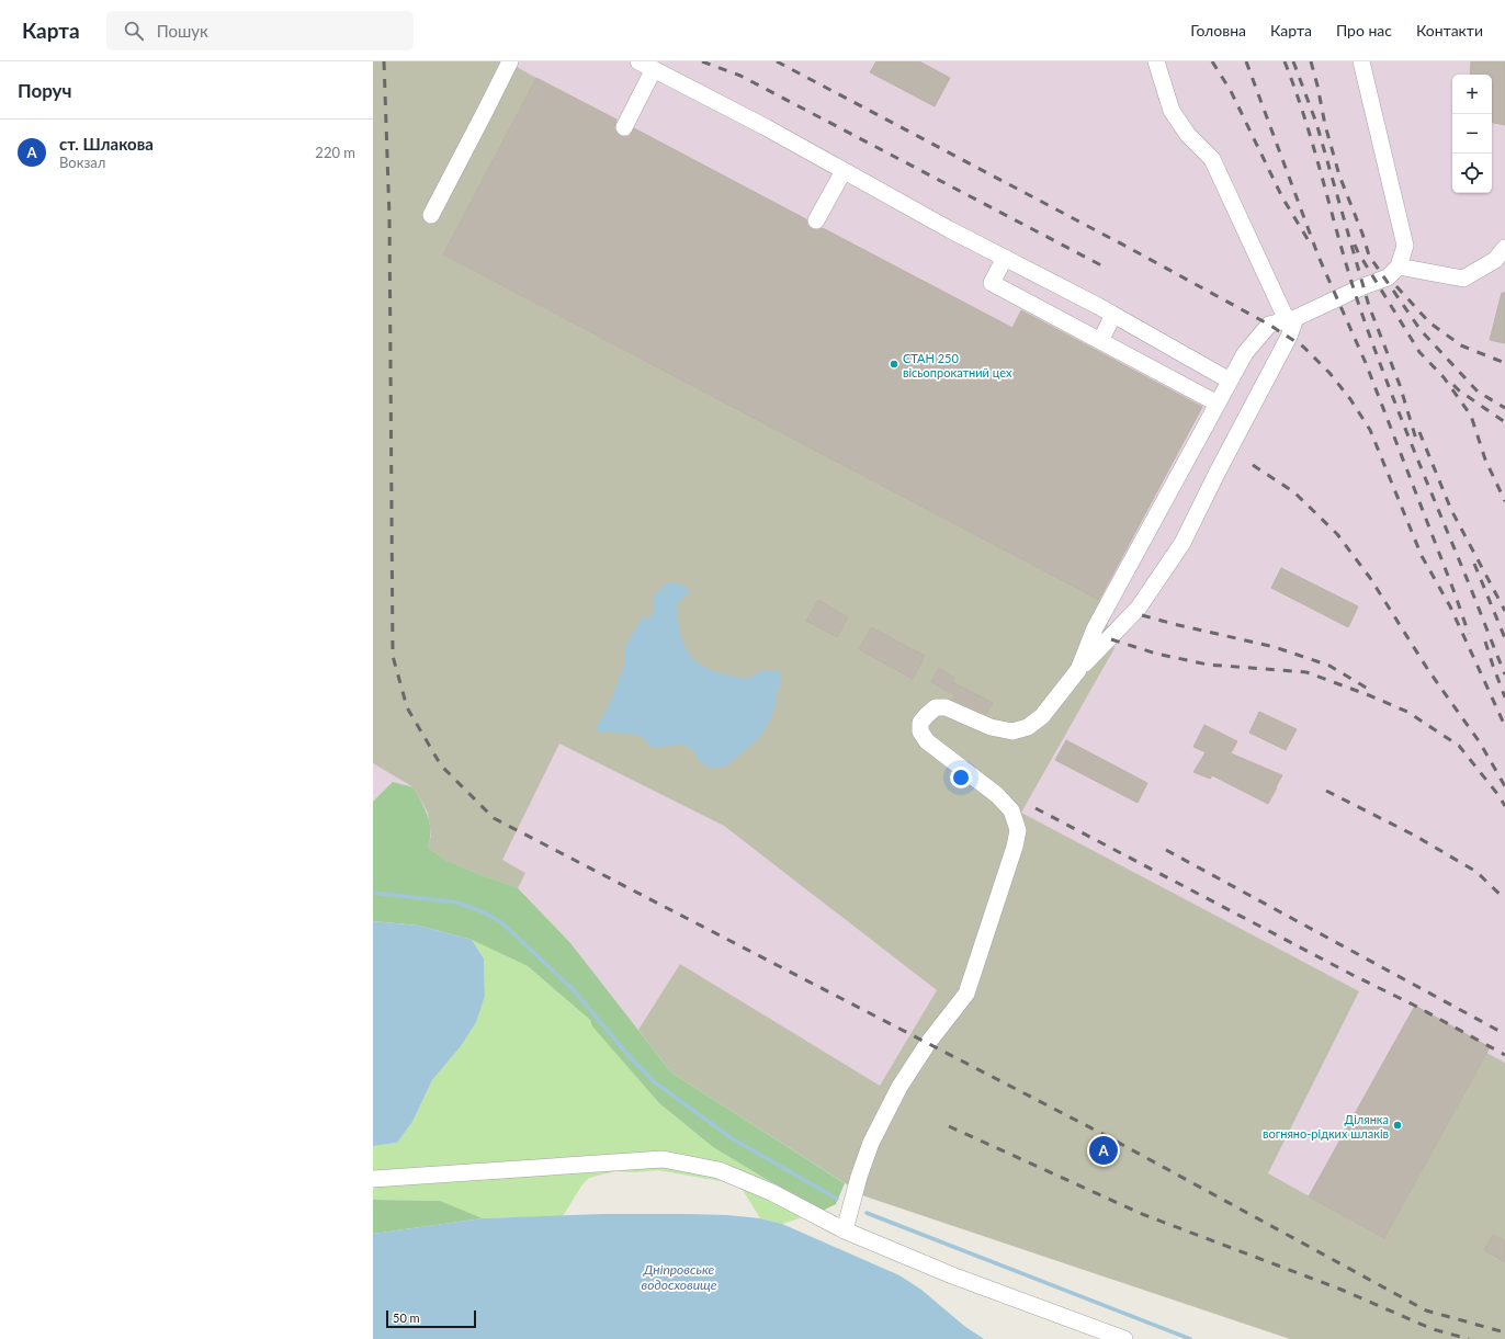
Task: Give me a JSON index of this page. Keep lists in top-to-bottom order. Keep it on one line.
{"water":["Дніпровське водосховище"],"places":["СТАН 250 вісьопрокатний цех","Ділянка вогняно-рідких шлаків"],"scale_bar":"50 m","page":{"header":"Карта","search":"Пошук","nav":["Головна","Карта","Про нас","Контакти"],"heading":"Поруч","map_buttons":["+","−"],"list":[{"mark":"A","name":"ст. Шлакова","note":"Вокзал","value":"220 m"}],"pins":"A","scale":"50 m"}}
